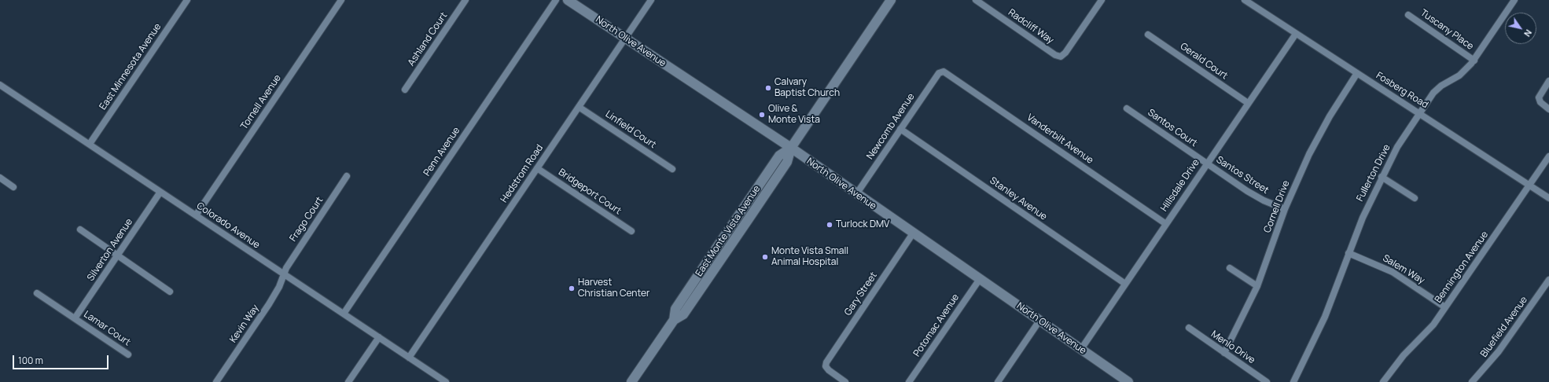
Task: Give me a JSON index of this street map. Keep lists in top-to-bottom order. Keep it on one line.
{"streets":{"main road":["North Olive Avenue","East Monte Vista Avenue"],"street":["Radcliff Way","Tuscany Place","Ashland Court","Gerald Court","East Minnesota Avenue","Fosberg Road","Tornell Avenue","Newcomb Avenue","Santos Court","Linfield Court","Vanderbilt Avenue","Penn Avenue","Fullerton Drive","Hedstrom Road","Santos Street","Hillsdale Drive","Bridgeport Court","Stanley Avenue","Cornell Drive","Frago Court","Colorado Avenue","Silverton Avenue","Bennington Avenue","Salem Way","Gary Street","Kevin Way","Potomac Avenue","Bluefield Avenue","Lamar Court","Menlo Drive"]},"crossings":[["Tuscany Place","Fullerton Drive"],["North Olive Avenue","Newcomb Avenue"],["North Olive Avenue","Hedstrom Road"],["North Olive Avenue","Hillsdale Drive"],["North Olive Avenue","East Monte Vista Avenue"],["North Olive Avenue","Gary Street"],["North Olive Avenue","Potomac Avenue"],["Gerald Court","Hillsdale Drive"],["East Minnesota Avenue","Colorado Avenue"],["Fosberg Road","Fullerton Drive"],["Fosberg Road","Hillsdale Drive"],["Fosberg Road","Cornell Drive"],["Fosberg Road","Bennington Avenue"],["Tornell Avenue","Colorado Avenue"],["Newcomb Avenue","Vanderbilt Avenue"],["Newcomb Avenue","Stanley Avenue"],["Santos Court","Santos Street"],["Santos Court","Hillsdale Drive"],["Linfield Court","Hedstrom Road"],["Vanderbilt Avenue","Hillsdale Drive"],["Penn Avenue","Colorado Avenue"],["Fullerton Drive","Salem Way"],["Hedstrom Road","Bridgeport Court"],["Hedstrom Road","Colorado Avenue"],["Santos Street","Hillsdale Drive"],["Santos Street","Cornell Drive"],["Hillsdale Drive","Stanley Avenue"],["Cornell Drive","Menlo Drive"],["Frago Court","Colorado Avenue"],["Frago Court","Kevin Way"],["Colorado Avenue","Silverton Avenue"],["Colorado Avenue","Kevin Way"],["Silverton Avenue","Lamar Court"],["Bennington Avenue","Salem Way"]],"places":["Calvary Baptist Church","Olive & Monte Vista","Turlock DMV","Monte Vista Small Animal Hospital","Harvest Christian Center"],"scale_bar":"100 m","north":"bottom right"}
